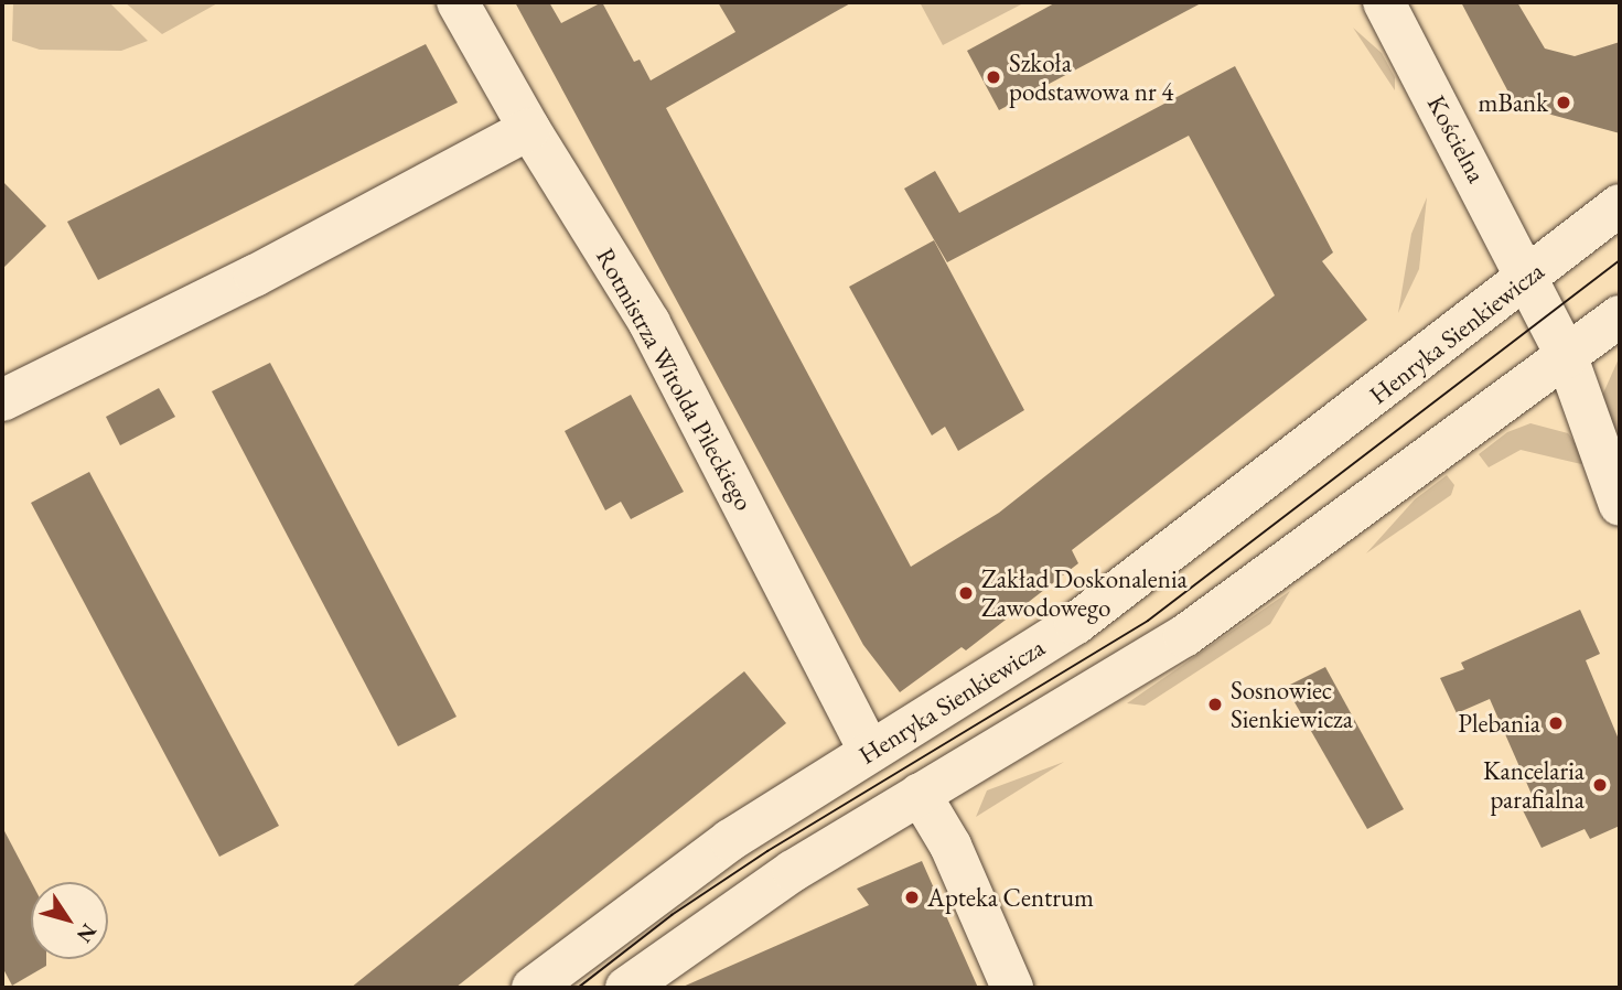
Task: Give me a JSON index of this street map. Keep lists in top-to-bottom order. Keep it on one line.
{"streets":{"main road":["Kościelna","Henryka Sienkiewicza","Rotmistrza Witolda Pileckiego"]},"crossings":[["Kościelna","Henryka Sienkiewicza"],["Henryka Sienkiewicza","Rotmistrza Witolda Pileckiego"]],"places":["Szkoła podstawowa nr 4","mBank","Zakład Doskonalenia Zawodowego","Sosnowiec Sienkiewicza","Plebania","Kancelaria parafialna","Apteka Centrum"],"north":"bottom right"}
